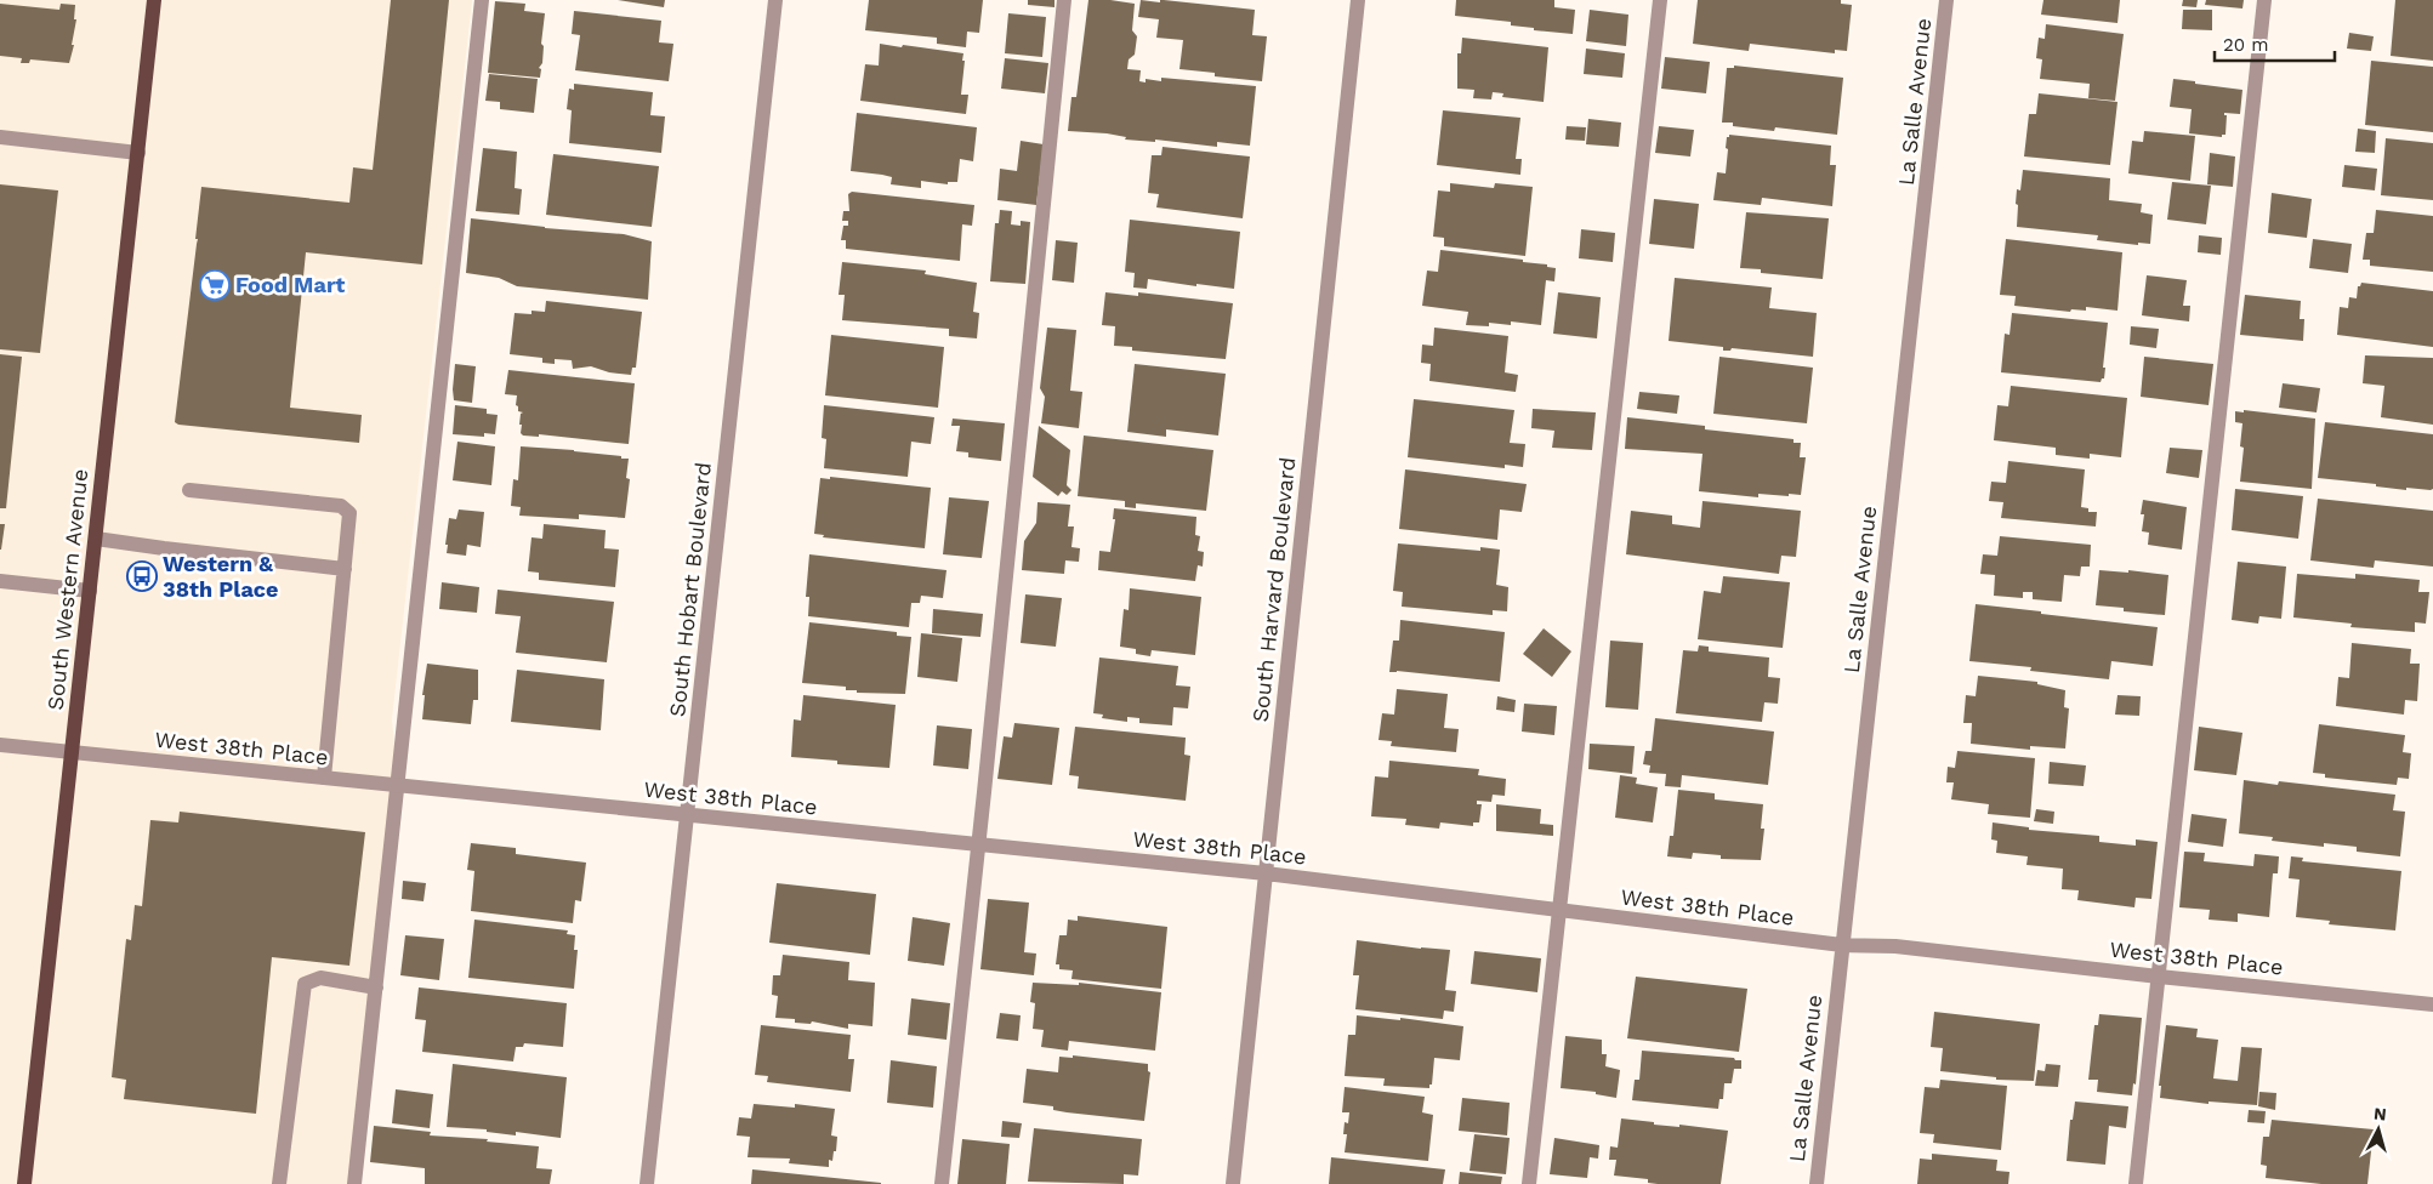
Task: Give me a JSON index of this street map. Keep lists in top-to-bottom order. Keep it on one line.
{"streets":{"main road":["South Western Avenue"],"street":["La Salle Avenue","South Hobart Boulevard","South Harvard Boulevard","West 38th Place"]},"crossings":[["La Salle Avenue","West 38th Place"],["South Western Avenue","West 38th Place"],["South Hobart Boulevard","West 38th Place"],["South Harvard Boulevard","West 38th Place"]],"places":{"supermarket":["Food Mart"],"bus stop":["Western & 38th Place"]},"scale_bar":"20 m","north":"top"}
